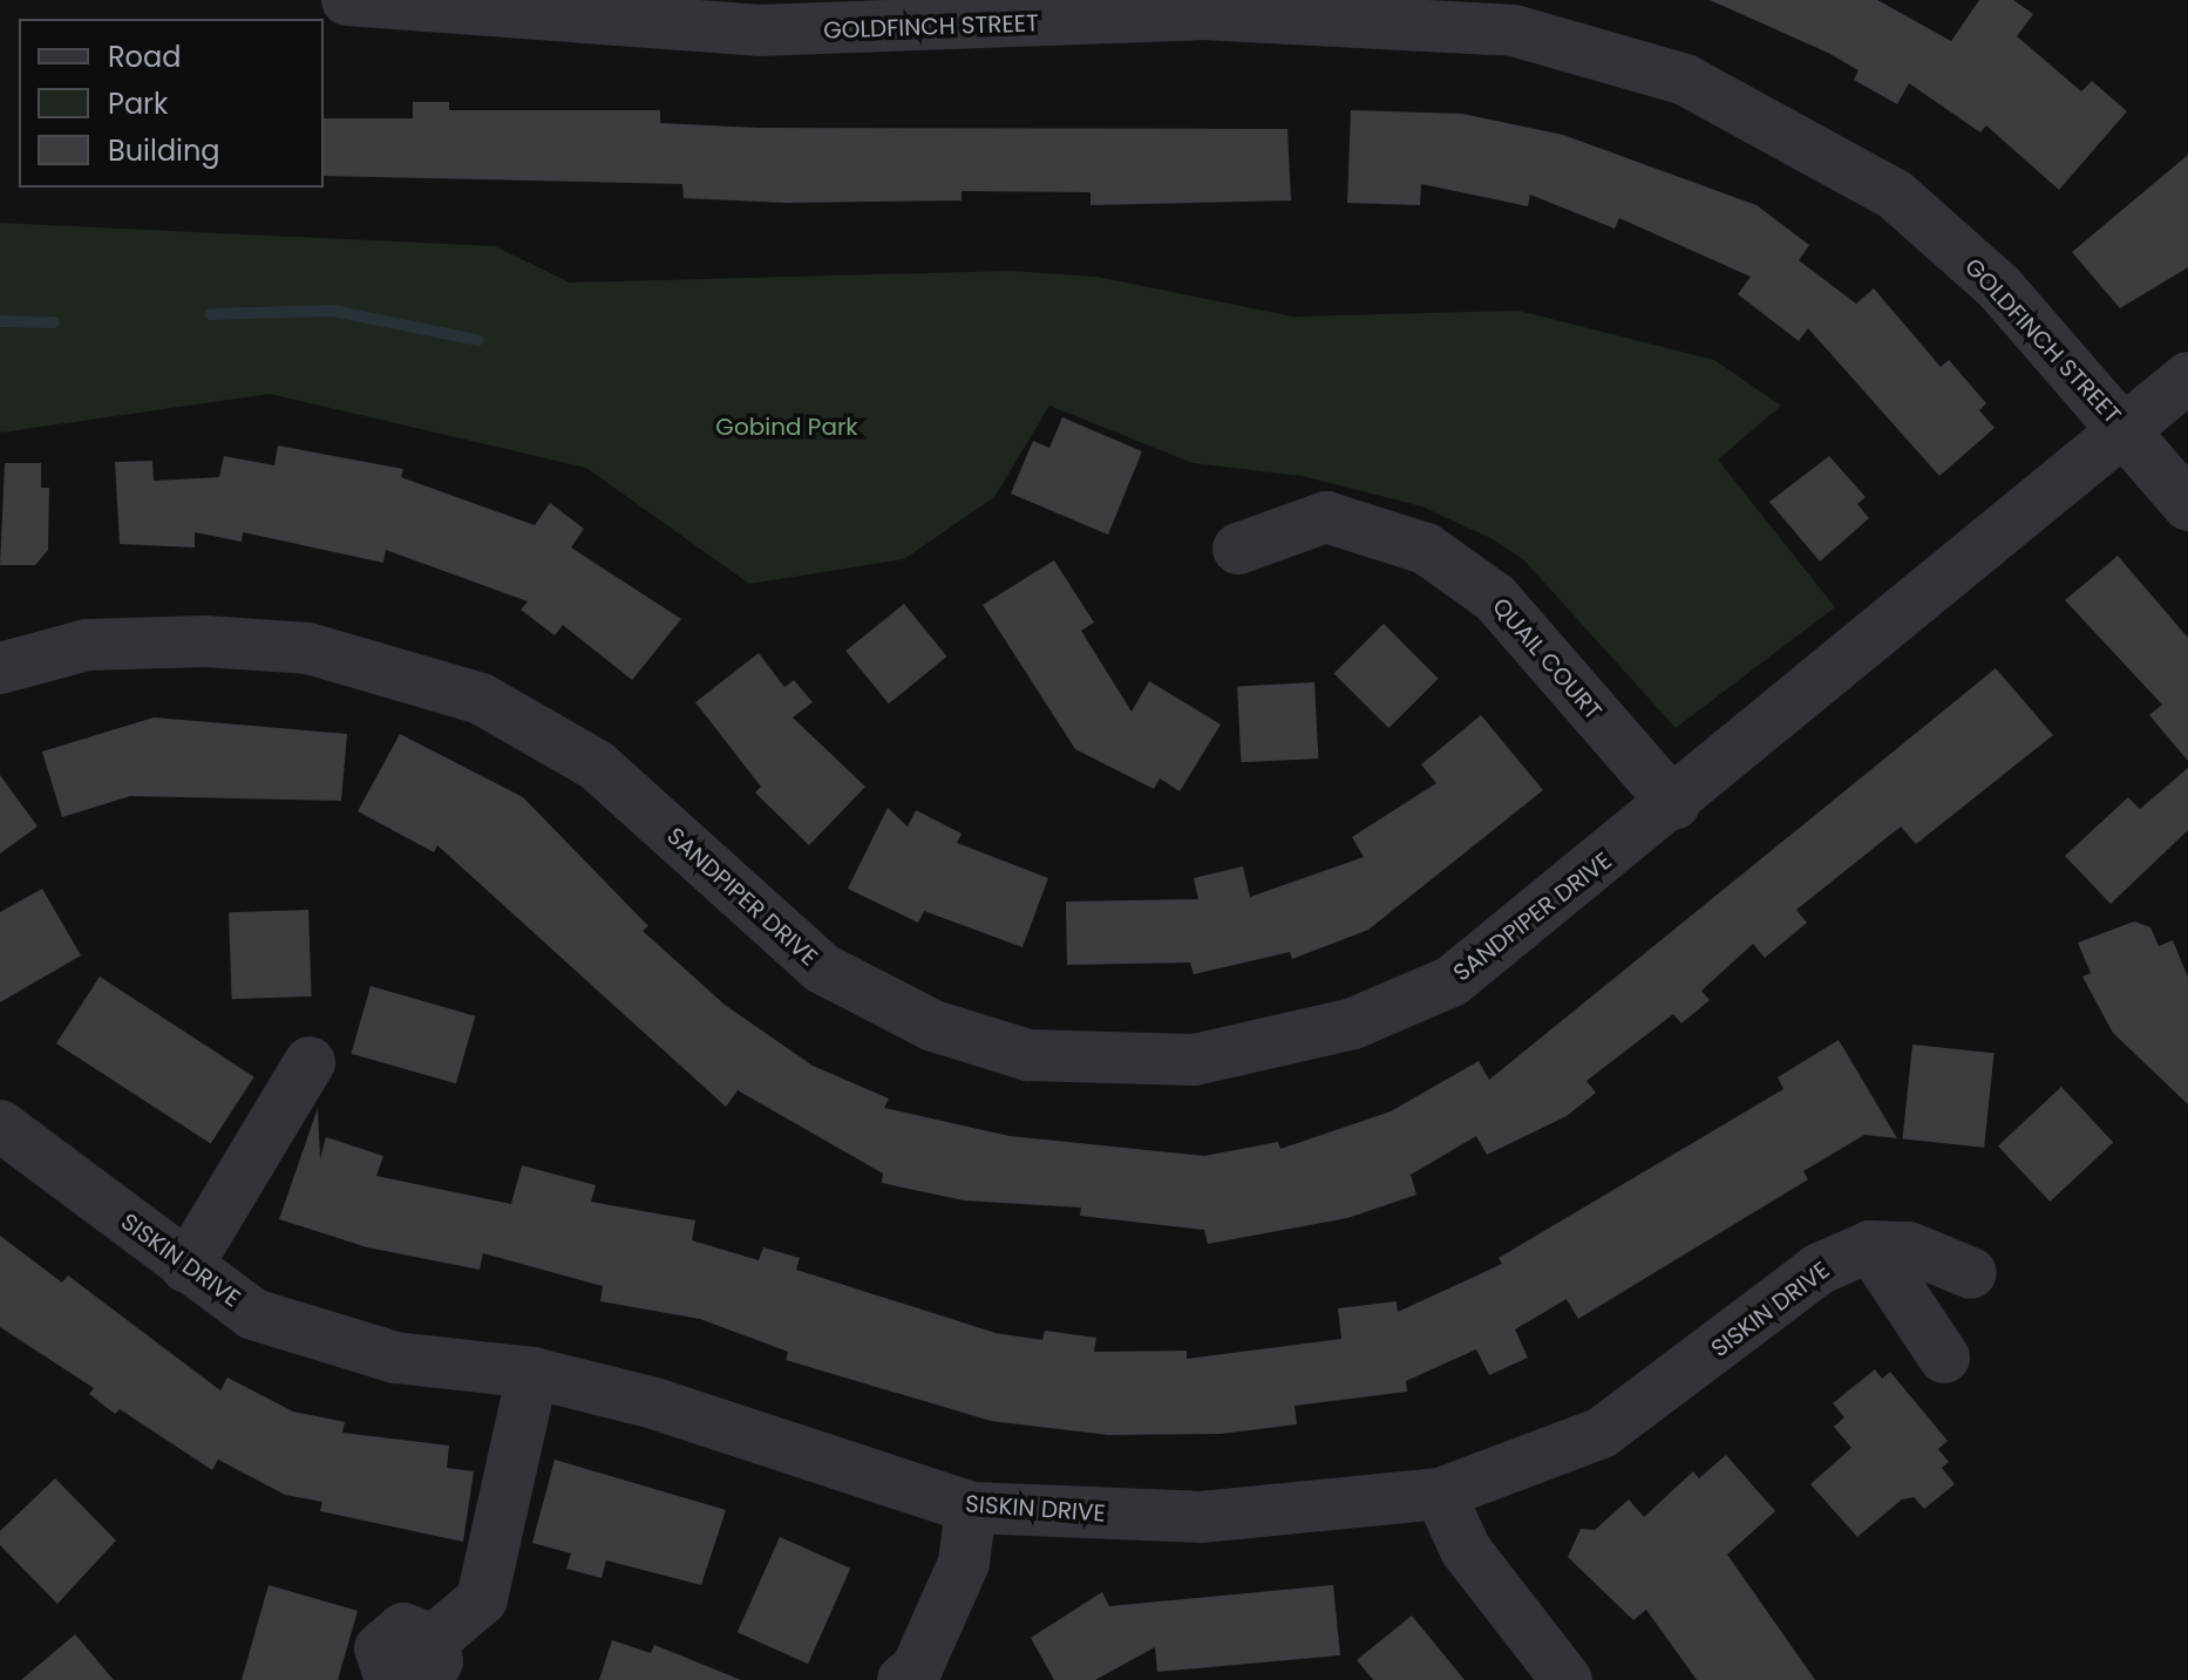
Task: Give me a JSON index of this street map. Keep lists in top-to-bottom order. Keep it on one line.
{"streets":{"street":["GOLDFINCH STREET","QUAIL COURT","SANDPIPER DRIVE","SISKIN DRIVE"]},"crossings":[["GOLDFINCH STREET","SANDPIPER DRIVE"],["QUAIL COURT","SANDPIPER DRIVE"]],"parks":["Gobind Park"],"legend":["Road","Park","Building"]}
